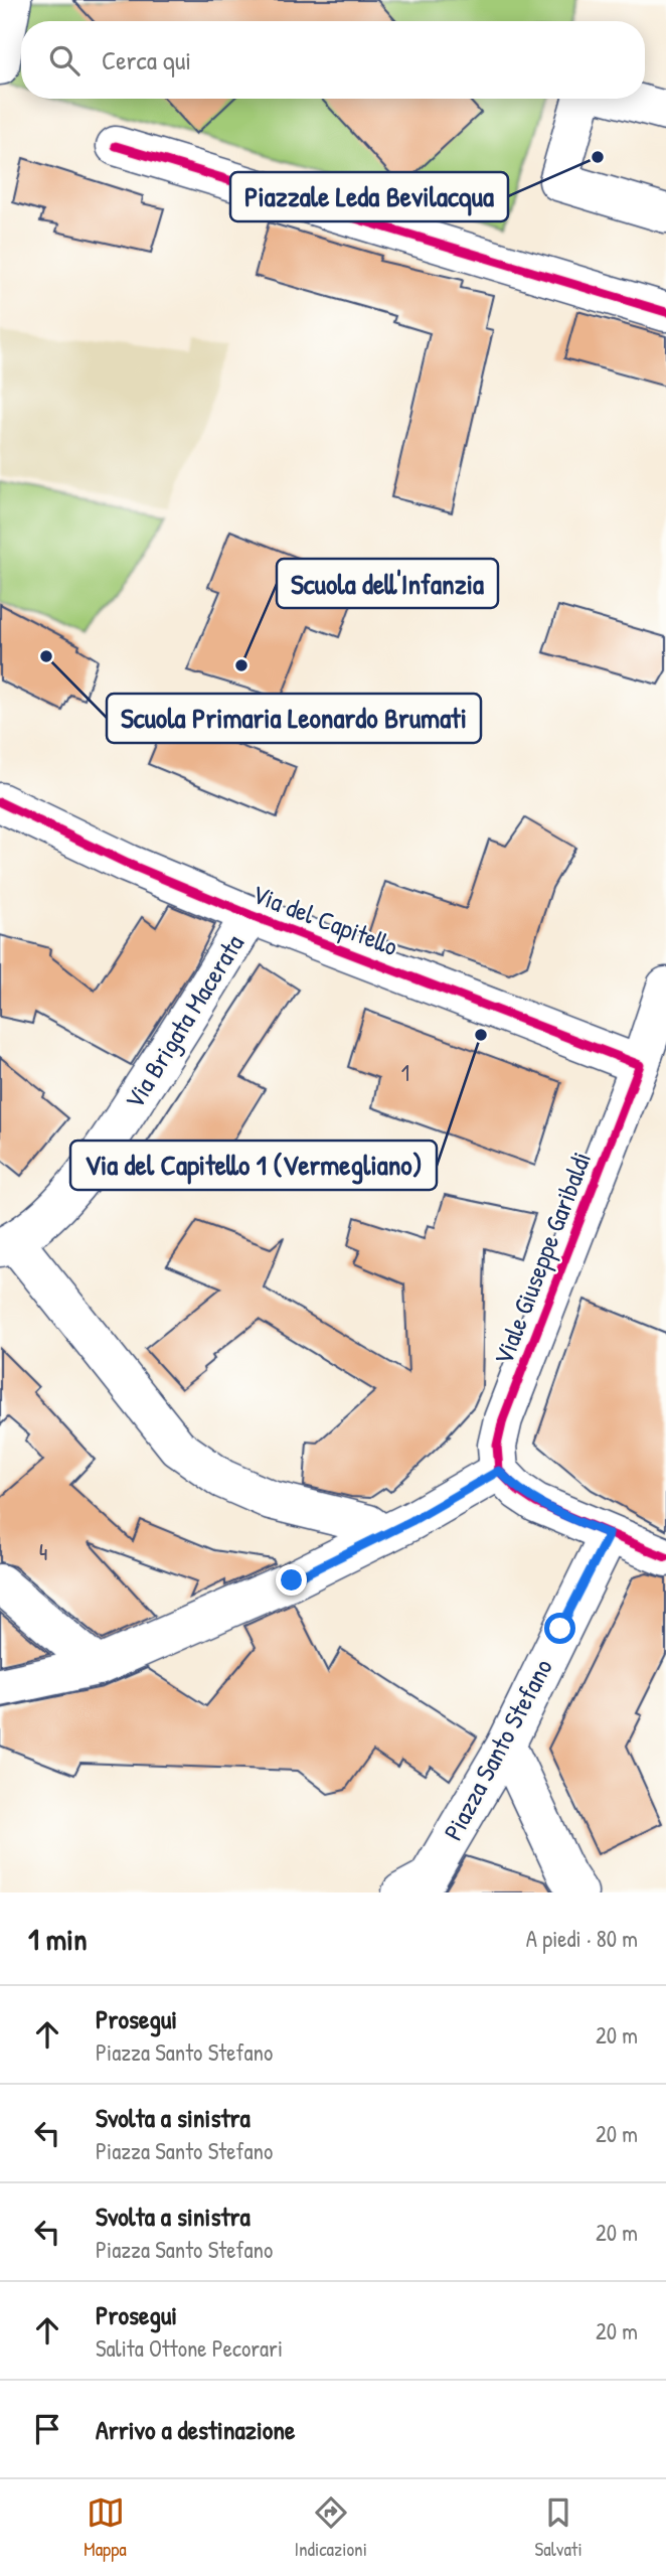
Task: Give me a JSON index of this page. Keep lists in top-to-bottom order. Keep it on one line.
{"streets":{"street":["Via del Capitello","Via Brigata Macerata","Viale Giuseppe Garibaldi","Piazza Santo Stefano"]},"crossings":[["Via del Capitello","Via Brigata Macerata"],["Via del Capitello","Viale Giuseppe Garibaldi"]],"places":["Piazzale Leda Bevilacqua","Scuola Primaria Leonardo Brumati","Scuola dell'Infanzia","Via del Capitello 1 (Vermegliano)"],"house_numbers":["1","4"],"page":{"search":"Cerca qui","heading":["1 min","A piedi · 80 m"],"list":[["Prosegui","Piazza Santo Stefano","20 m"],["Svolta a sinistra","Piazza Santo Stefano","20 m"],["Svolta a sinistra","Piazza Santo Stefano","20 m"],["Prosegui","Salita Ottone Pecorari","20 m"],"Arrivo a destinazione"],"nav":["Mappa","Indicazioni","Salvati"]}}
